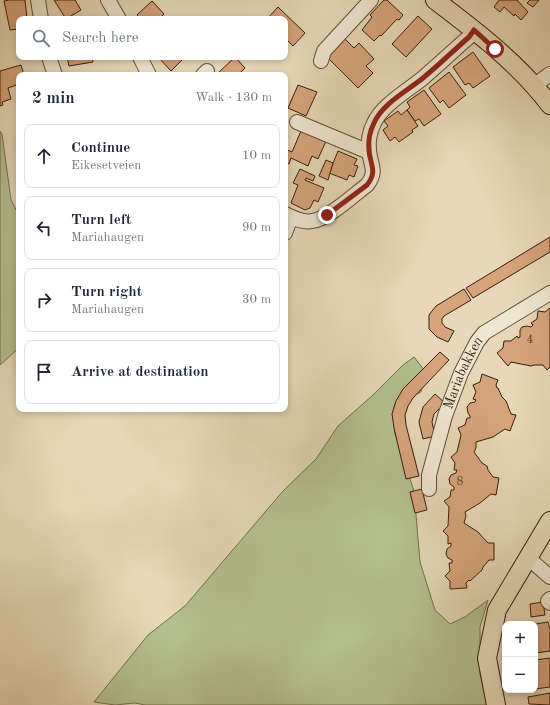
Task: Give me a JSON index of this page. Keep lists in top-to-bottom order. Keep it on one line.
{"streets":{"street":["Mariabakken"]},"house_numbers":["4","8"],"page":{"search":"Search here","heading":["2 min","Walk · 130 m"],"list":[["Continue","Eikesetveien","10 m"],["Turn left","Mariahaugen","90 m"],["Turn right","Mariahaugen","30 m"],"Arrive at destination"],"map_buttons":["+","−"]}}
